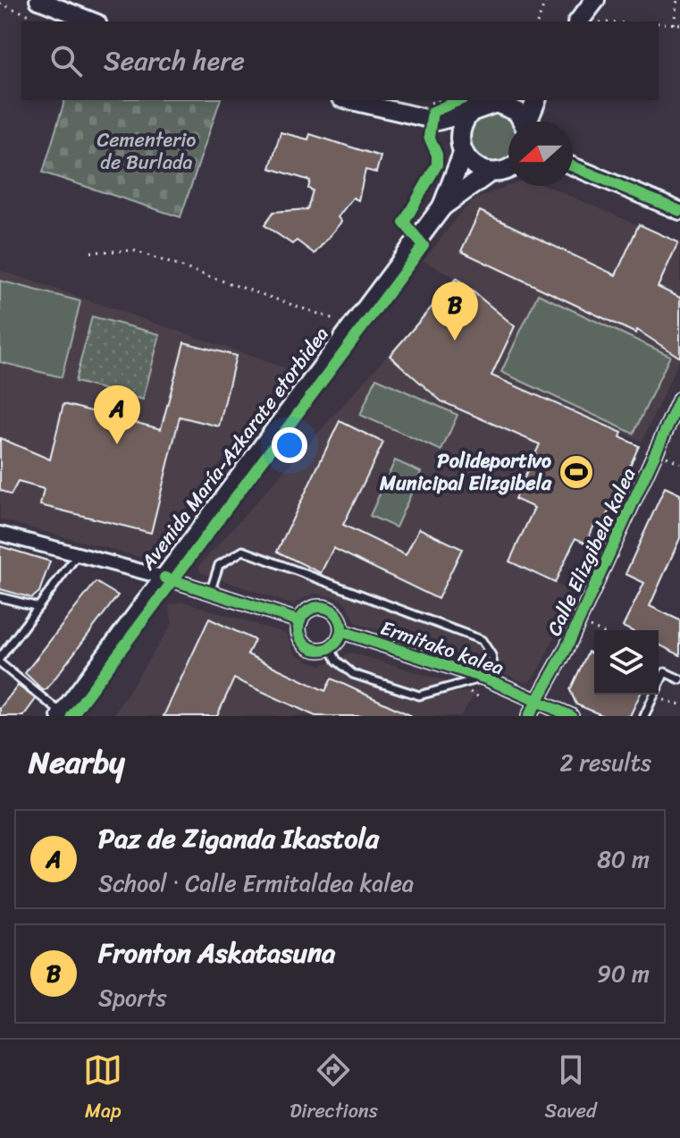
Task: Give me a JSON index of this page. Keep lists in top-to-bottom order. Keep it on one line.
{"streets":{"main road":["Avenida María-Azkarate etorbidea"],"street":["Calle Elizgibela kalea","Ermitako kalea"]},"crossings":[["Calle Elizgibela kalea","Ermitako kalea"]],"parks":["Cementerio de Burlada"],"places":{"sports":["Polideportivo Municipal Elizgibela"]},"north":"left","page":{"search":"Search here","pins":["B","A"],"heading":["Nearby","2 results"],"list":[{"mark":"A","name":"Paz de Ziganda Ikastola","note":"School · Calle Ermitaldea kalea","value":"80 m"},{"mark":"B","name":"Fronton Askatasuna","note":"Sports","value":"90 m"}],"nav":["Map","Directions","Saved"]}}
